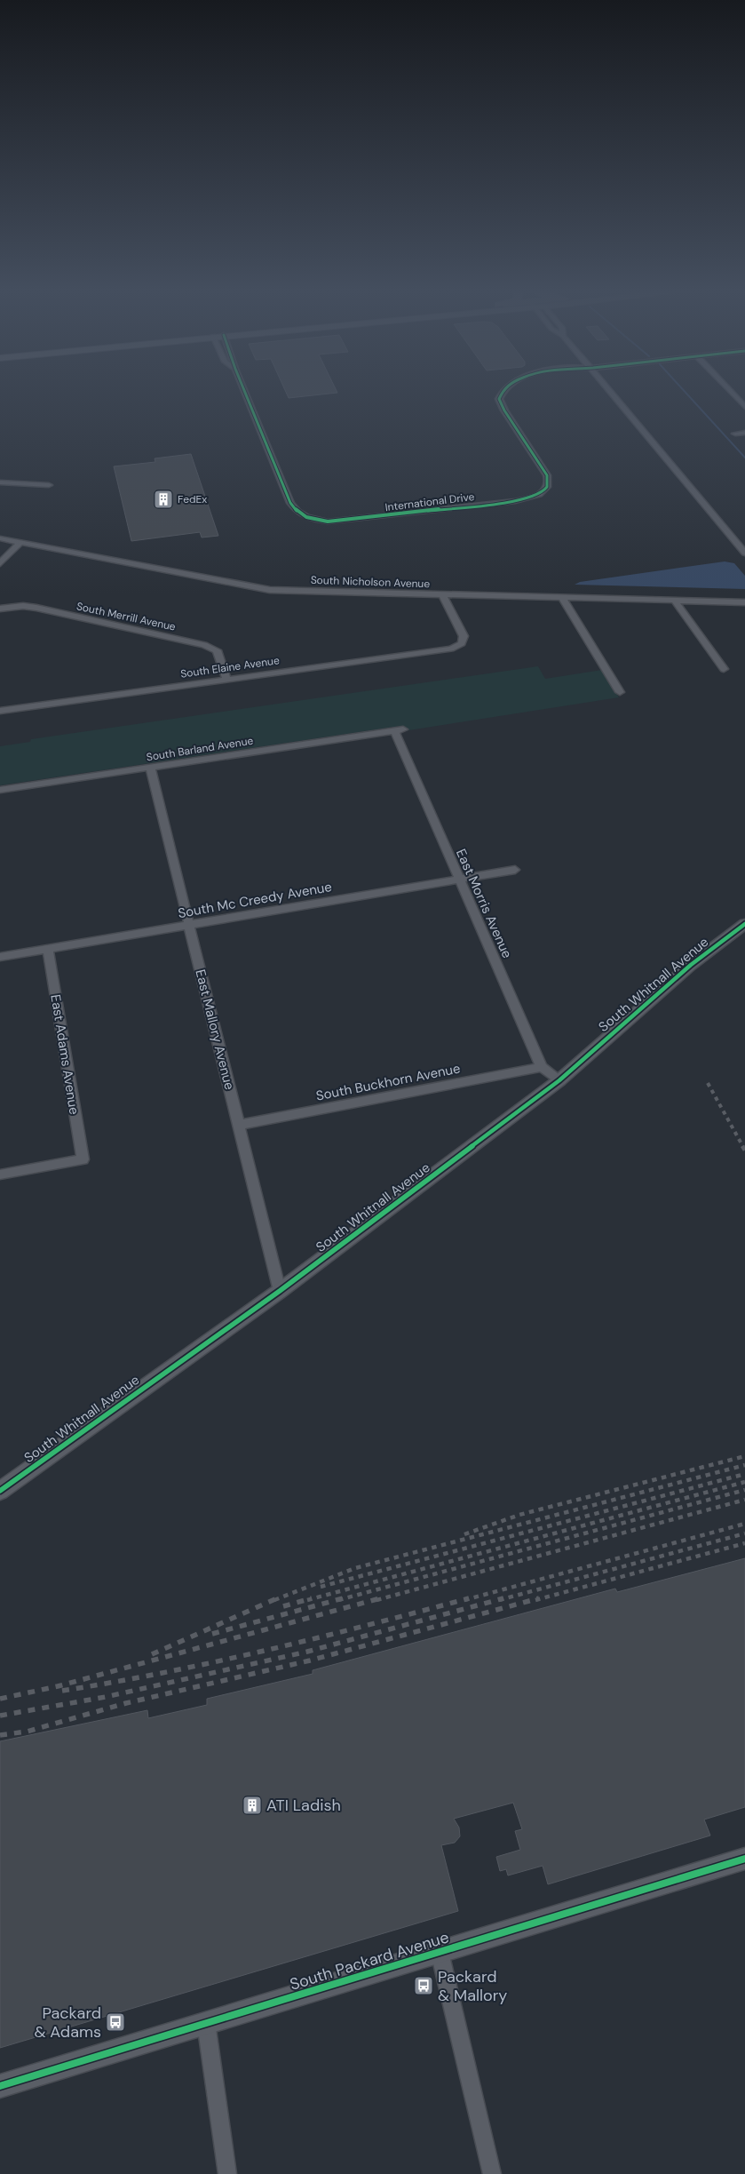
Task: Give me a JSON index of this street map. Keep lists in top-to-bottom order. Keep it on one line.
{"streets":{"street":["International Drive","South Nicholson Avenue","South Merrill Avenue","South Elaine Avenue","South Barland Avenue","South Mc Creedy Avenue","East Morris Avenue","South Whitnall Avenue","East Mallory Avenue","East Adams Avenue","South Buckhorn Avenue","South Packard Avenue"]},"crossings":[["South Nicholson Avenue","South Elaine Avenue"],["South Merrill Avenue","South Elaine Avenue"],["South Barland Avenue","East Morris Avenue"],["South Barland Avenue","East Mallory Avenue"],["South Mc Creedy Avenue","East Morris Avenue"],["South Mc Creedy Avenue","East Mallory Avenue"],["South Mc Creedy Avenue","East Adams Avenue"],["East Morris Avenue","South Whitnall Avenue"],["East Morris Avenue","South Buckhorn Avenue"],["South Whitnall Avenue","East Mallory Avenue"],["East Mallory Avenue","South Buckhorn Avenue"]],"places":{"building":["FedEx","ATI Ladish"],"bus stop":["Packard & Mallory","Packard & Adams"]}}
